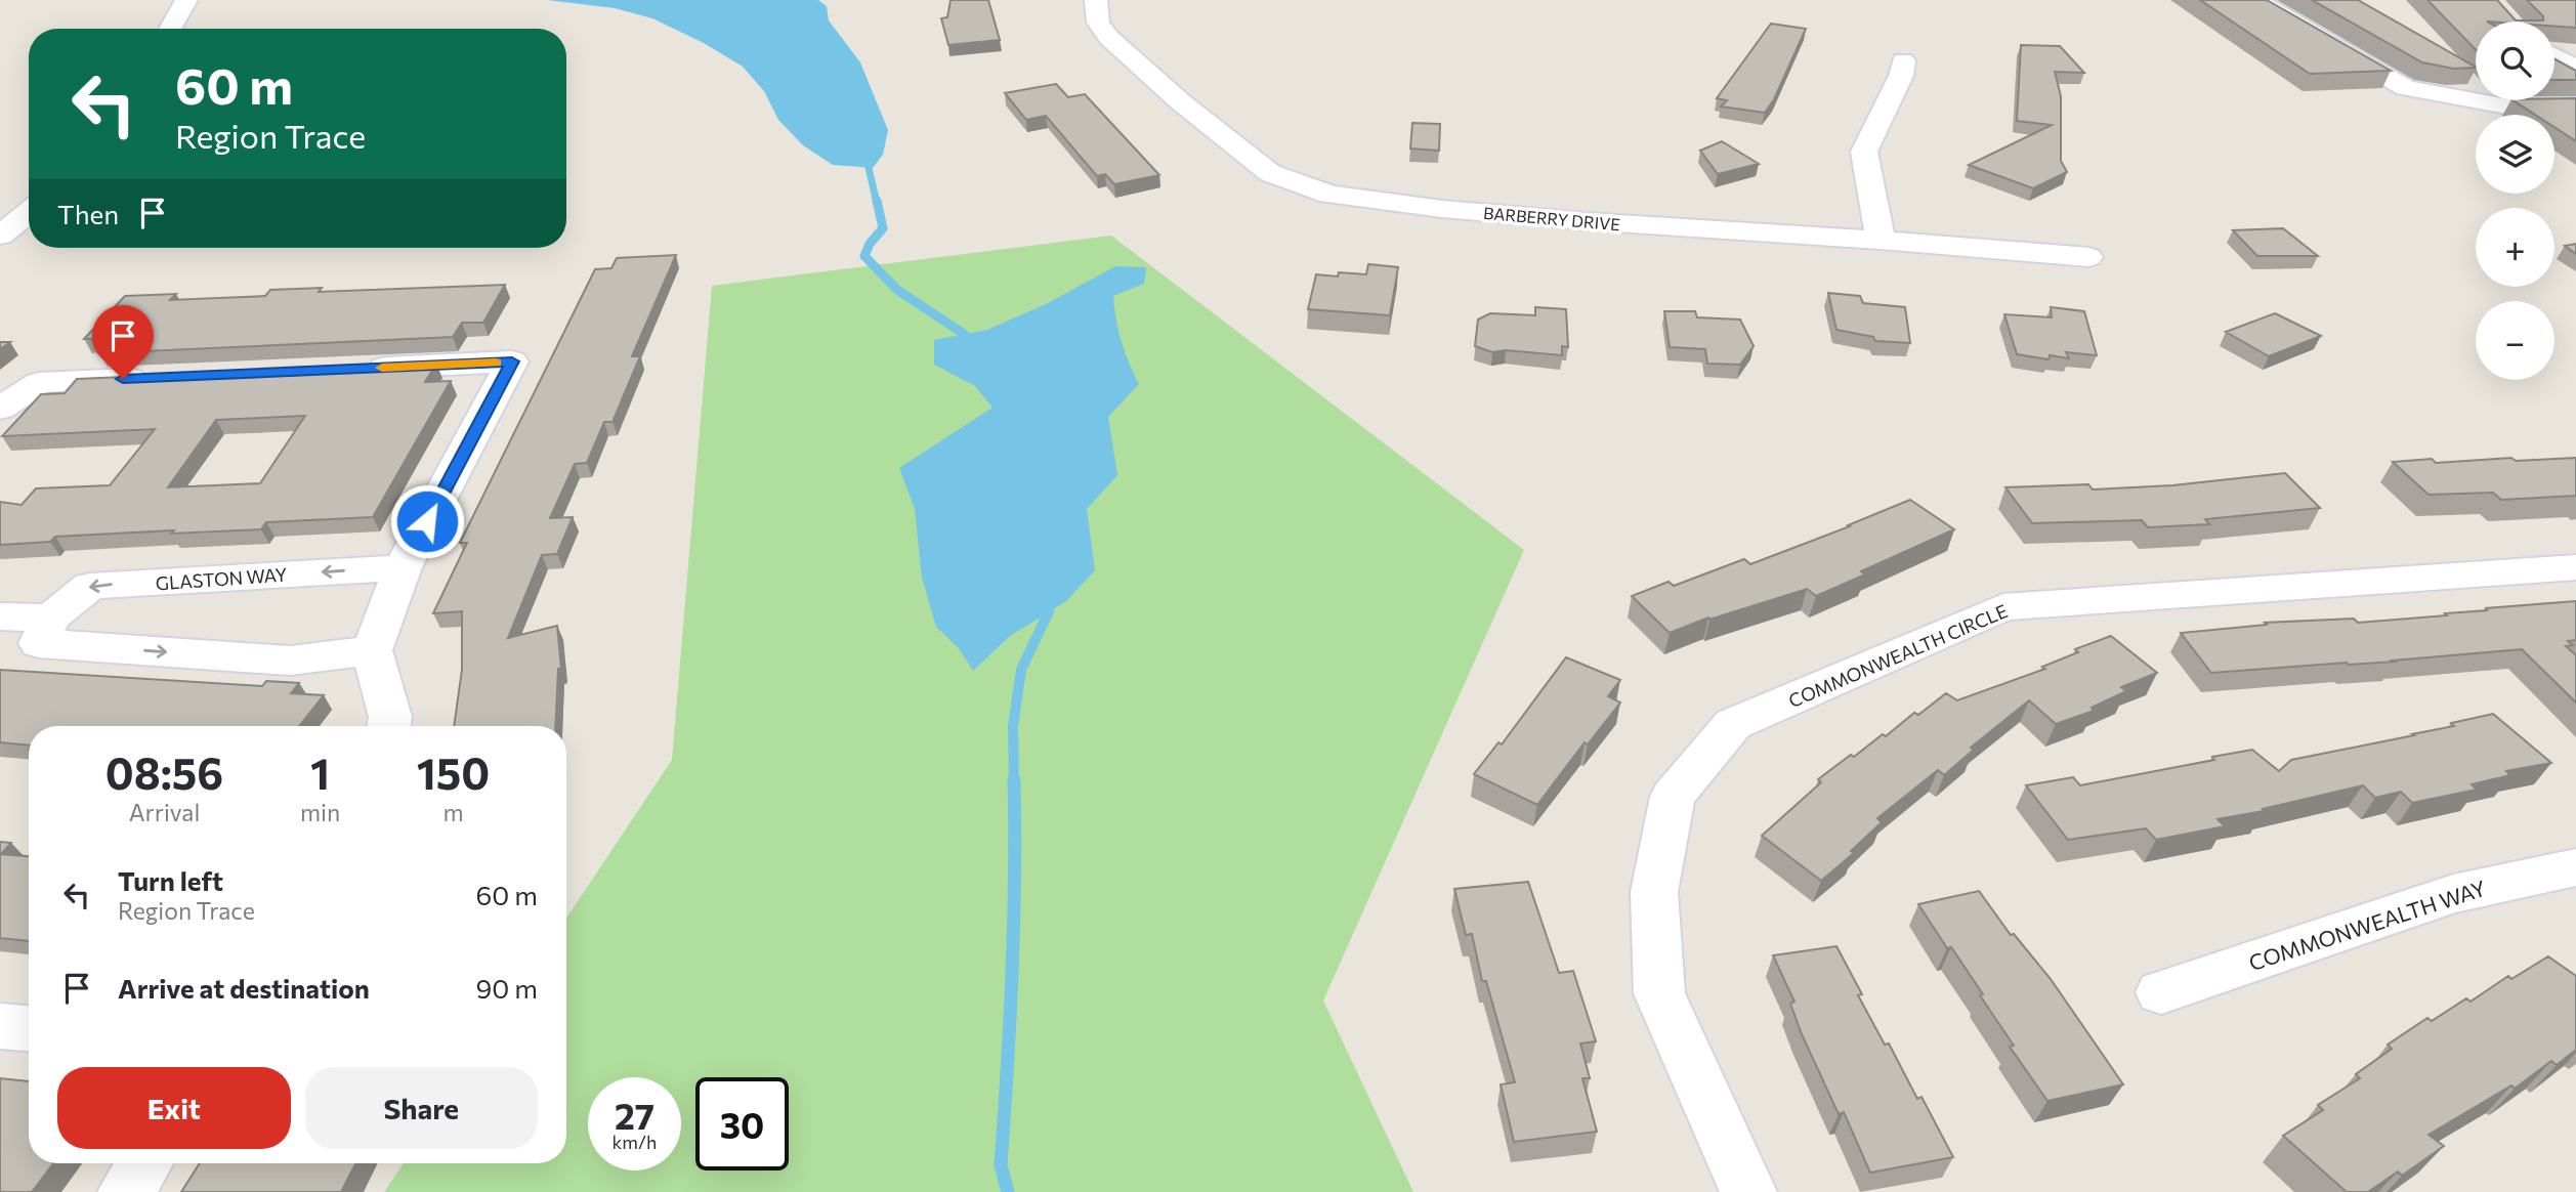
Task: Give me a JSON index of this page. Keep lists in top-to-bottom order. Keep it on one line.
{"streets":{"street":["BARBERRY DRIVE","GLASTON WAY","COMMONWEALTH CIRCLE","COMMONWEALTH WAY"]},"page":{"map_buttons":["+","−"],"turn":["60 m","Region Trace"],"then":"Then","eta":["08:56","Arrival","1","min","150","m"],"list":[{"name":"Turn left","note":"Region Trace","value":"60 m"},{"name":"Arrive at destination","value":"90 m"}],"buttons":["Exit","Share"],"speed":"27 km/h","limit":"30"}}
